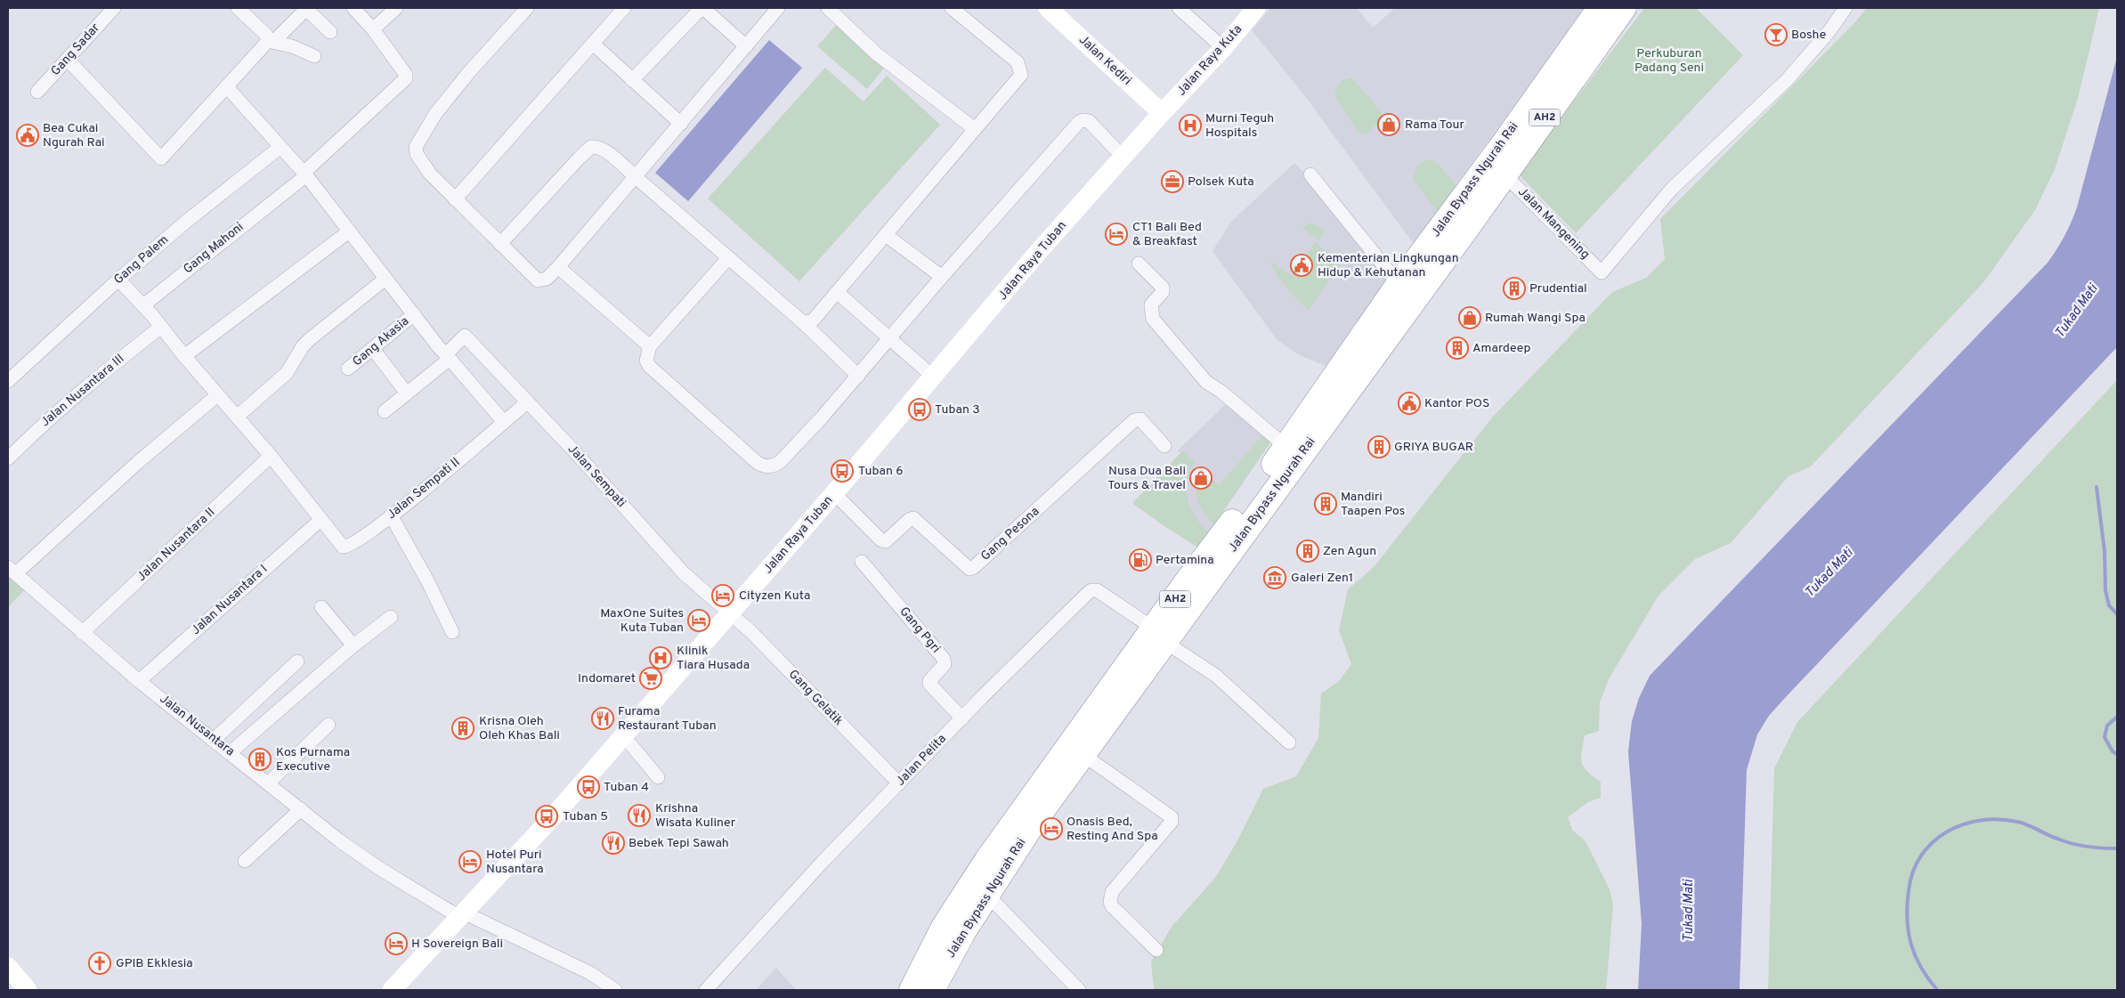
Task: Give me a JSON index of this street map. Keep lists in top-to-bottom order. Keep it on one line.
{"streets":{"highway":["AH2","Jalan Bypass Ngurah Rai"],"main road":["Jalan Kediri","Jalan Raya Kuta","Jalan Raya Tuban"],"street":["Gang Sadar","Jalan Mangening","Gang Mahoni","Gang Palem","Gang Akasia","Jalan Nusantara III","Jalan Sempati","Jalan Sempati II","Gang Pesona","Jalan Nusantara II","Jalan Nusantara I","Gang Pgri","Gang Gelatik","Jalan Nusantara","Jalan Pelita"]},"crossings":[["Jalan Kediri","Jalan Raya Kuta"],["Jalan Kediri","Jalan Raya Tuban"],["Jalan Raya Kuta","Jalan Raya Tuban"],["Jalan Bypass Ngurah Rai","Jalan Mangening"],["Jalan Bypass Ngurah Rai","Jalan Pelita"],["Jalan Raya Tuban","Jalan Sempati"],["Jalan Raya Tuban","Gang Pesona"],["Jalan Raya Tuban","Gang Gelatik"],["Jalan Raya Tuban","Jalan Nusantara"],["Jalan Sempati","Jalan Sempati II"],["Jalan Sempati","Gang Gelatik"],["Jalan Sempati II","Jalan Nusantara I"],["Jalan Nusantara II","Jalan Nusantara"],["Jalan Nusantara I","Jalan Nusantara"],["Gang Pgri","Jalan Pelita"],["Gang Gelatik","Jalan Pelita"]],"water":["Tukad Mati"],"parks":["Perkuburan Padang Seni"],"places":{"bar":["Boshe"],"shop":["Rama Tour","Rumah Wangi Spa","Nusa Dua Bali Tours & Travel"],"hospital":["Murni Teguh Hospitals","Klinik Tiara Husada"],"public building":["Bea Cukai Ngurah Rai","Kementerian Lingkungan Hidup & Kehutanan","Kantor POS"],"office":["Polsek Kuta"],"hotel":["CT1 Bali Bed & Breakfast","Cityzen Kuta","MaxOne Suites Kuta Tuban","Onasis Bed, Resting And Spa","Hotel Puri Nusantara","H Sovereign Bali"],"building":["Prudential","Amardeep","GRIYA BUGAR","Mandiri Taapen Pos","Zen Agun","Krisna Oleh Oleh Khas Bali","Kos Purnama Executive"],"bus stop":["Tuban 3","Tuban 6","Tuban 4","Tuban 5"],"fuel station":["Pertamina"],"museum":["Galeri Zen1"],"supermarket":["Indomaret"],"restaurant":["Furama Restaurant Tuban","Krishna Wisata Kuliner","Bebek Tepi Sawah"],"church":["GPIB Ekklesia"]}}
